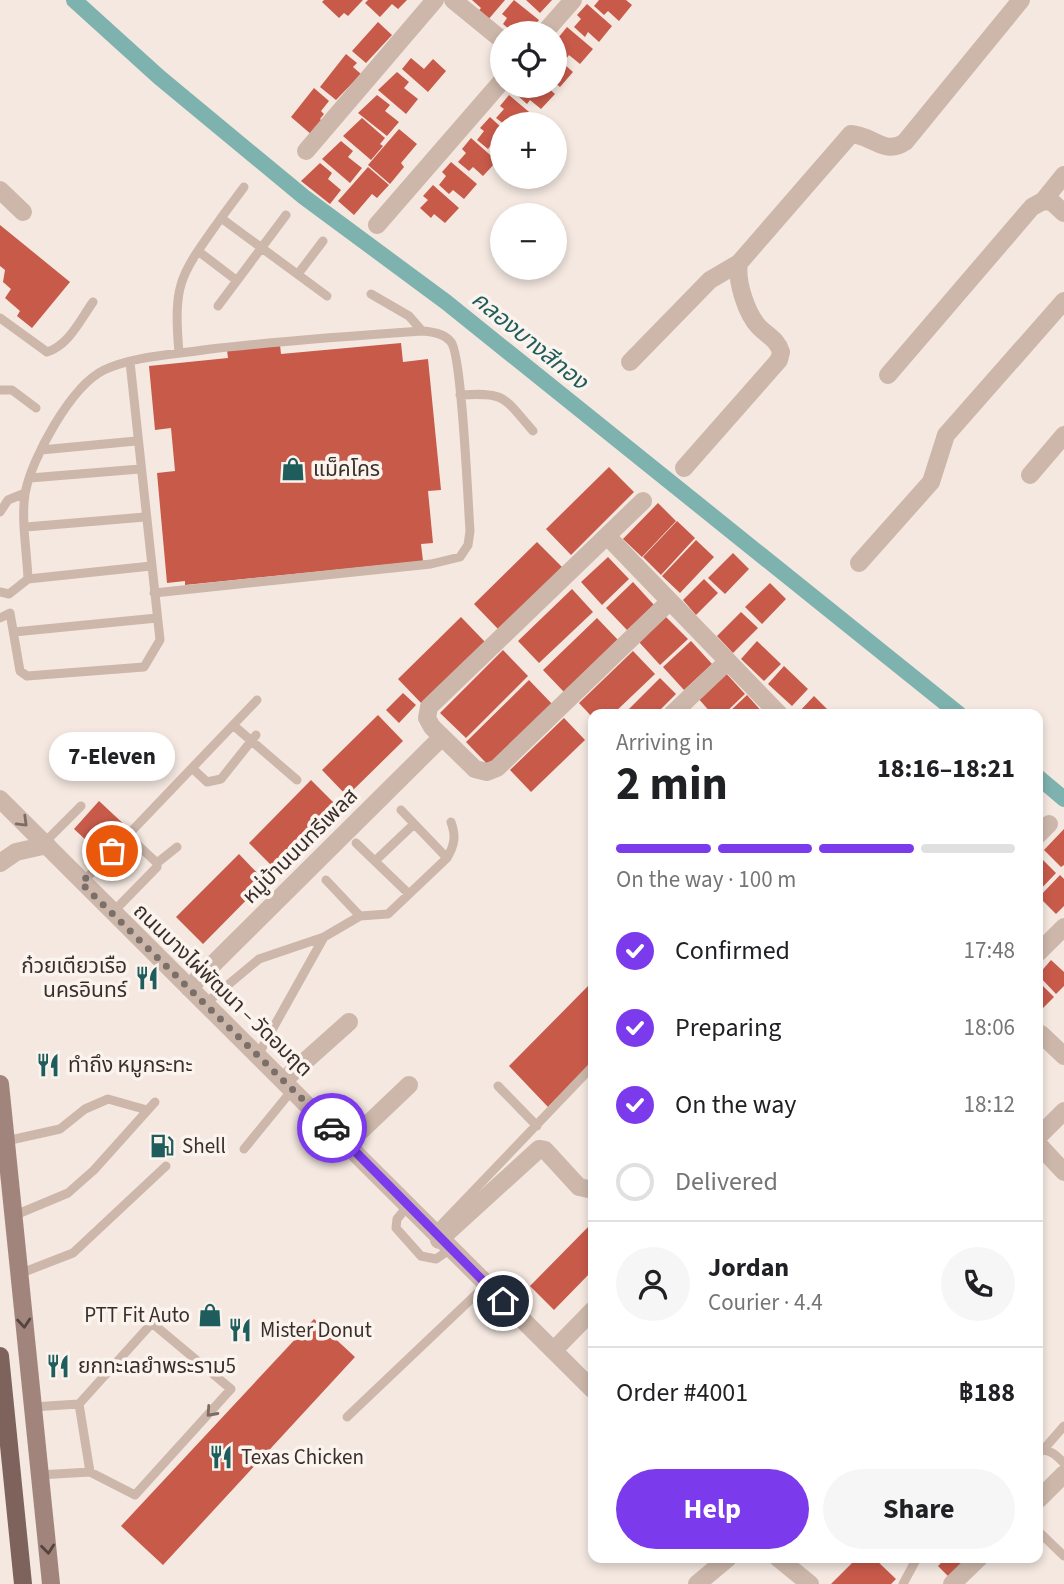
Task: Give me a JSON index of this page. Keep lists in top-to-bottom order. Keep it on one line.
{"streets":{"street":["หมู่บ้านนนทรีเพลส","ถนนบางไผ่พัฒนา – วัดอมฤต"]},"crossings":[["หมู่บ้านนนทรีเพลส","ถนนบางไผ่พัฒนา – วัดอมฤต"]],"water":["คลองบางสีทอง"],"places":{"shop":["แม็คโคร","PTT Fit Auto"],"other":["7-Eleven"],"restaurant":["ก๋วยเตียวเรือ นครอินทร์","ทำถึง หมูกระทะ","Mister Donut","ยกทะเลยำพระราม5","Texas Chicken"],"fuel station":["Shell"]},"page":{"map_buttons":["+","−"],"heading":["2 min","Arriving in","18:16–18:21"],"panel":["Jordan","Courier · 4.4","Order #4001","฿188"],"bubble":"7-Eleven","bar":"On the way · 100 m","list":[["Confirmed","17:48"],["Preparing","18:06"],["On the way","18:12"],"Delivered"],"buttons":["Help","Share"]}}
